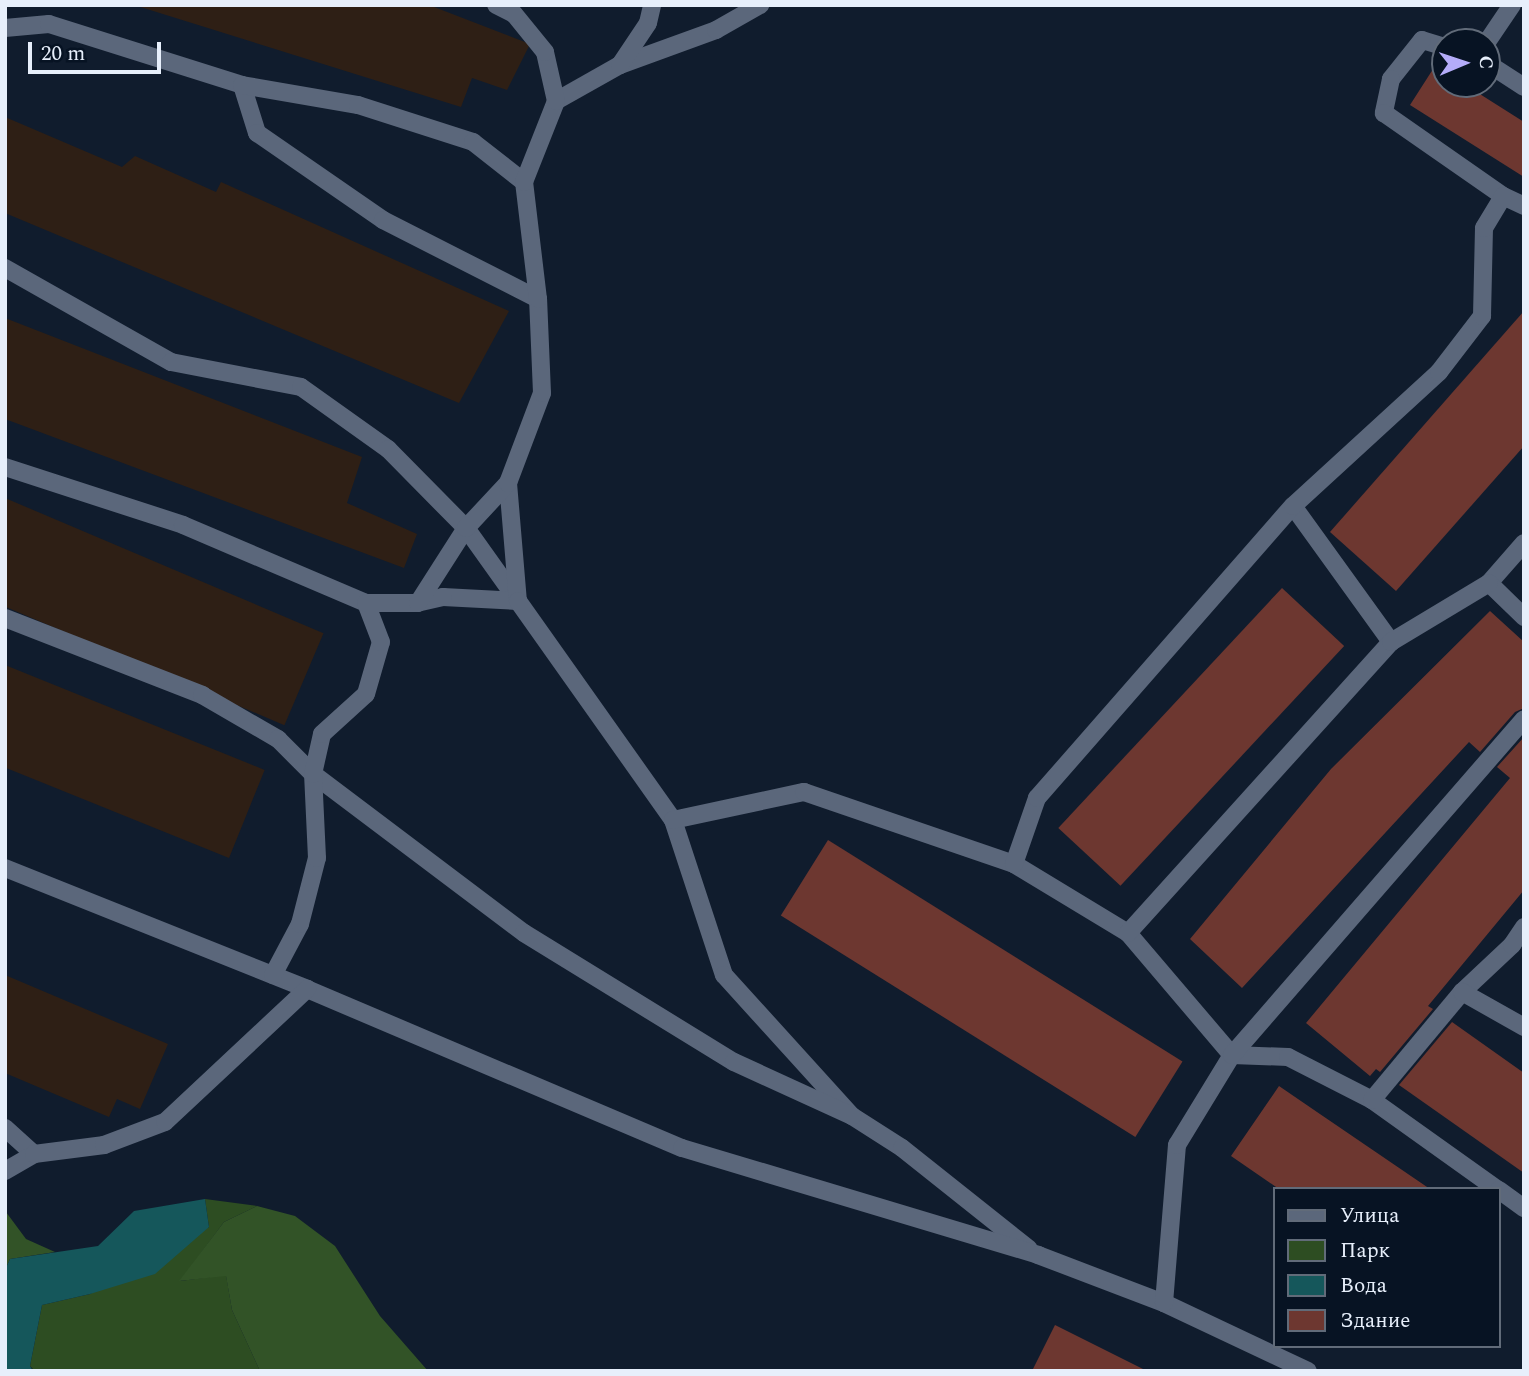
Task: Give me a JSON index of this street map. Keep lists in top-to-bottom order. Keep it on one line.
{"legend":["Улица","Парк","Вода","Здание"],"scale_bar":"20 m","north":"right"}
